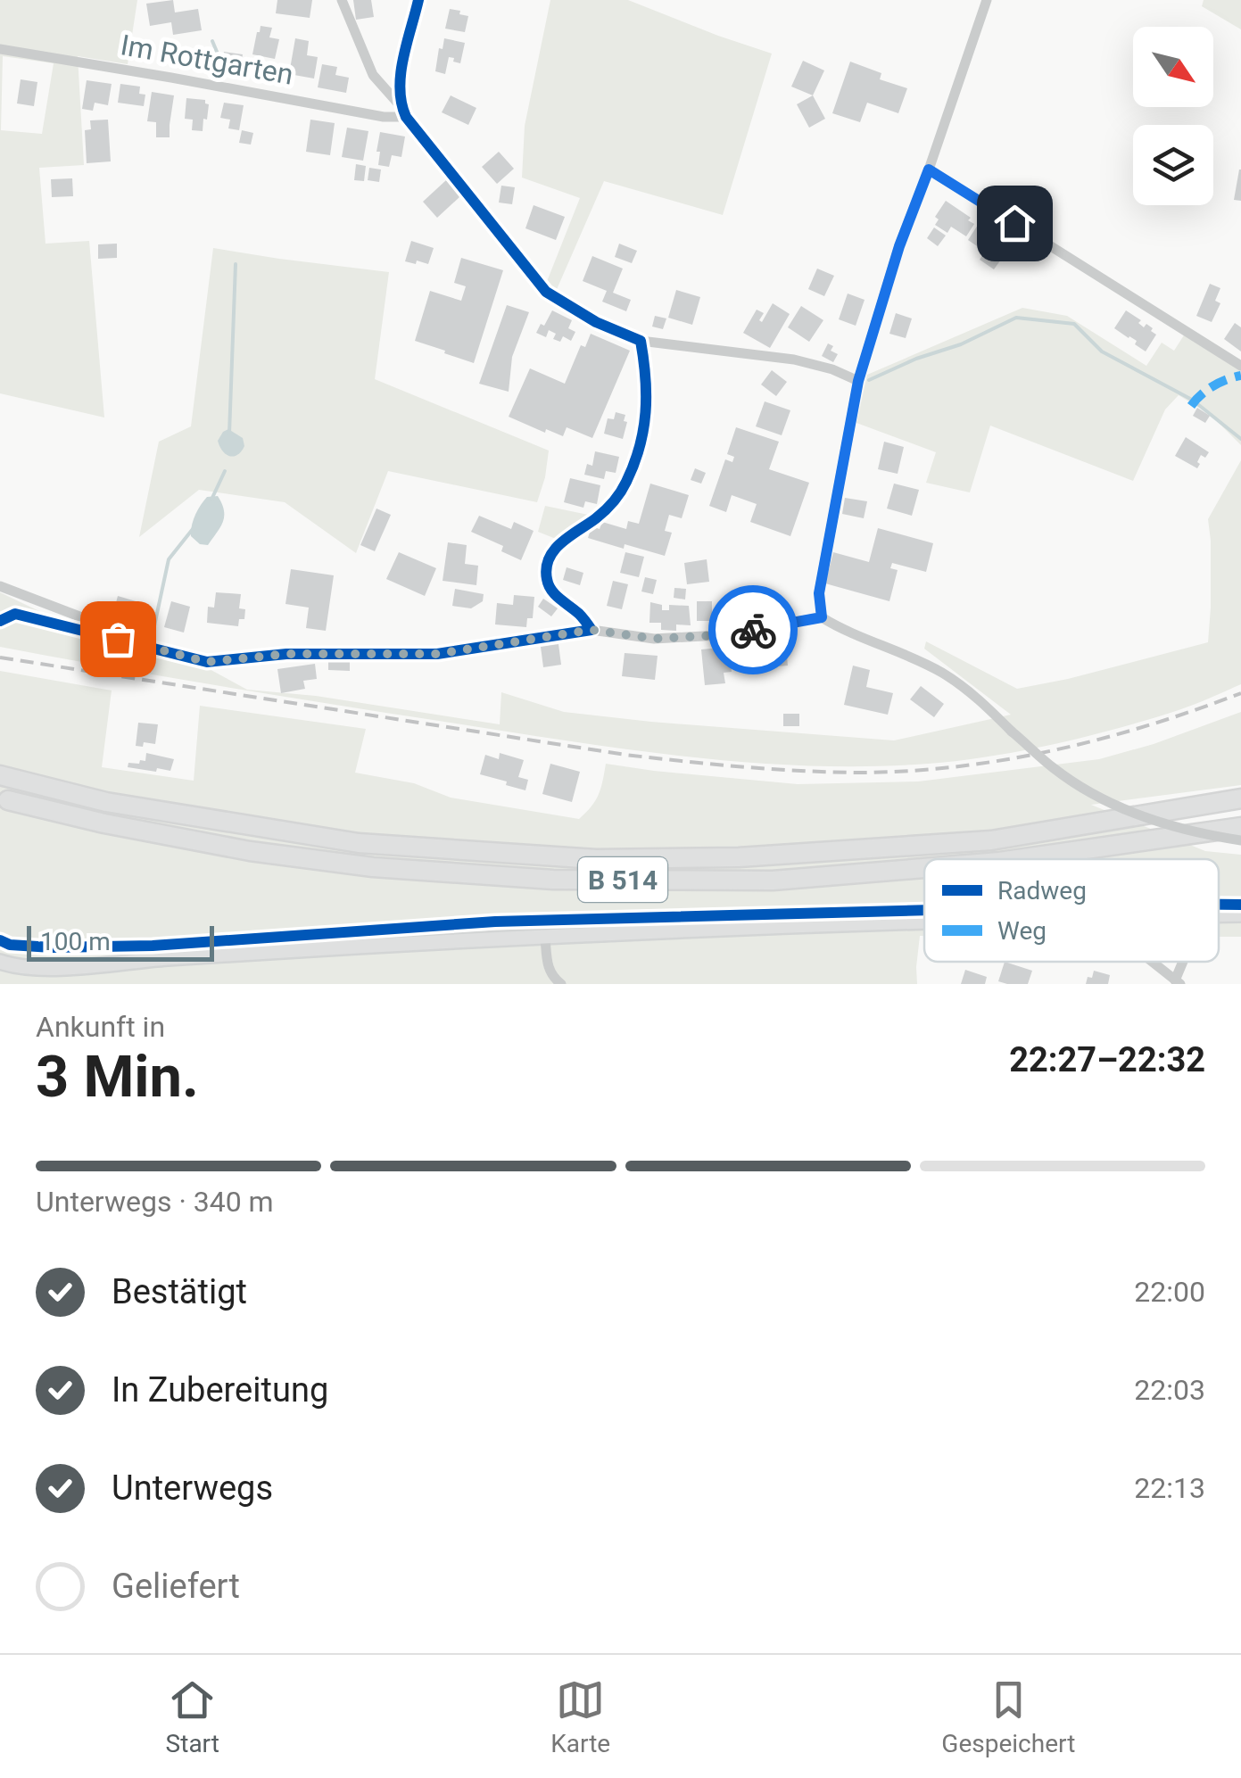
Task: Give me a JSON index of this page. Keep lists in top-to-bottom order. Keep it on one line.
{"streets":{"highway":["B 514"],"street":["Im Rottgarten"]},"legend":["Radweg","Weg"],"scale_bar":"100 m","north":"bottom right","page":{"scale":"100 m","heading":["3 Min.","Ankunft in","22:27–22:32"],"bar":"Unterwegs · 340 m","list":[["Bestätigt","22:00"],["In Zubereitung","22:03"],["Unterwegs","22:13"],"Geliefert"],"tabs":["Start","Karte","Gespeichert"]}}
